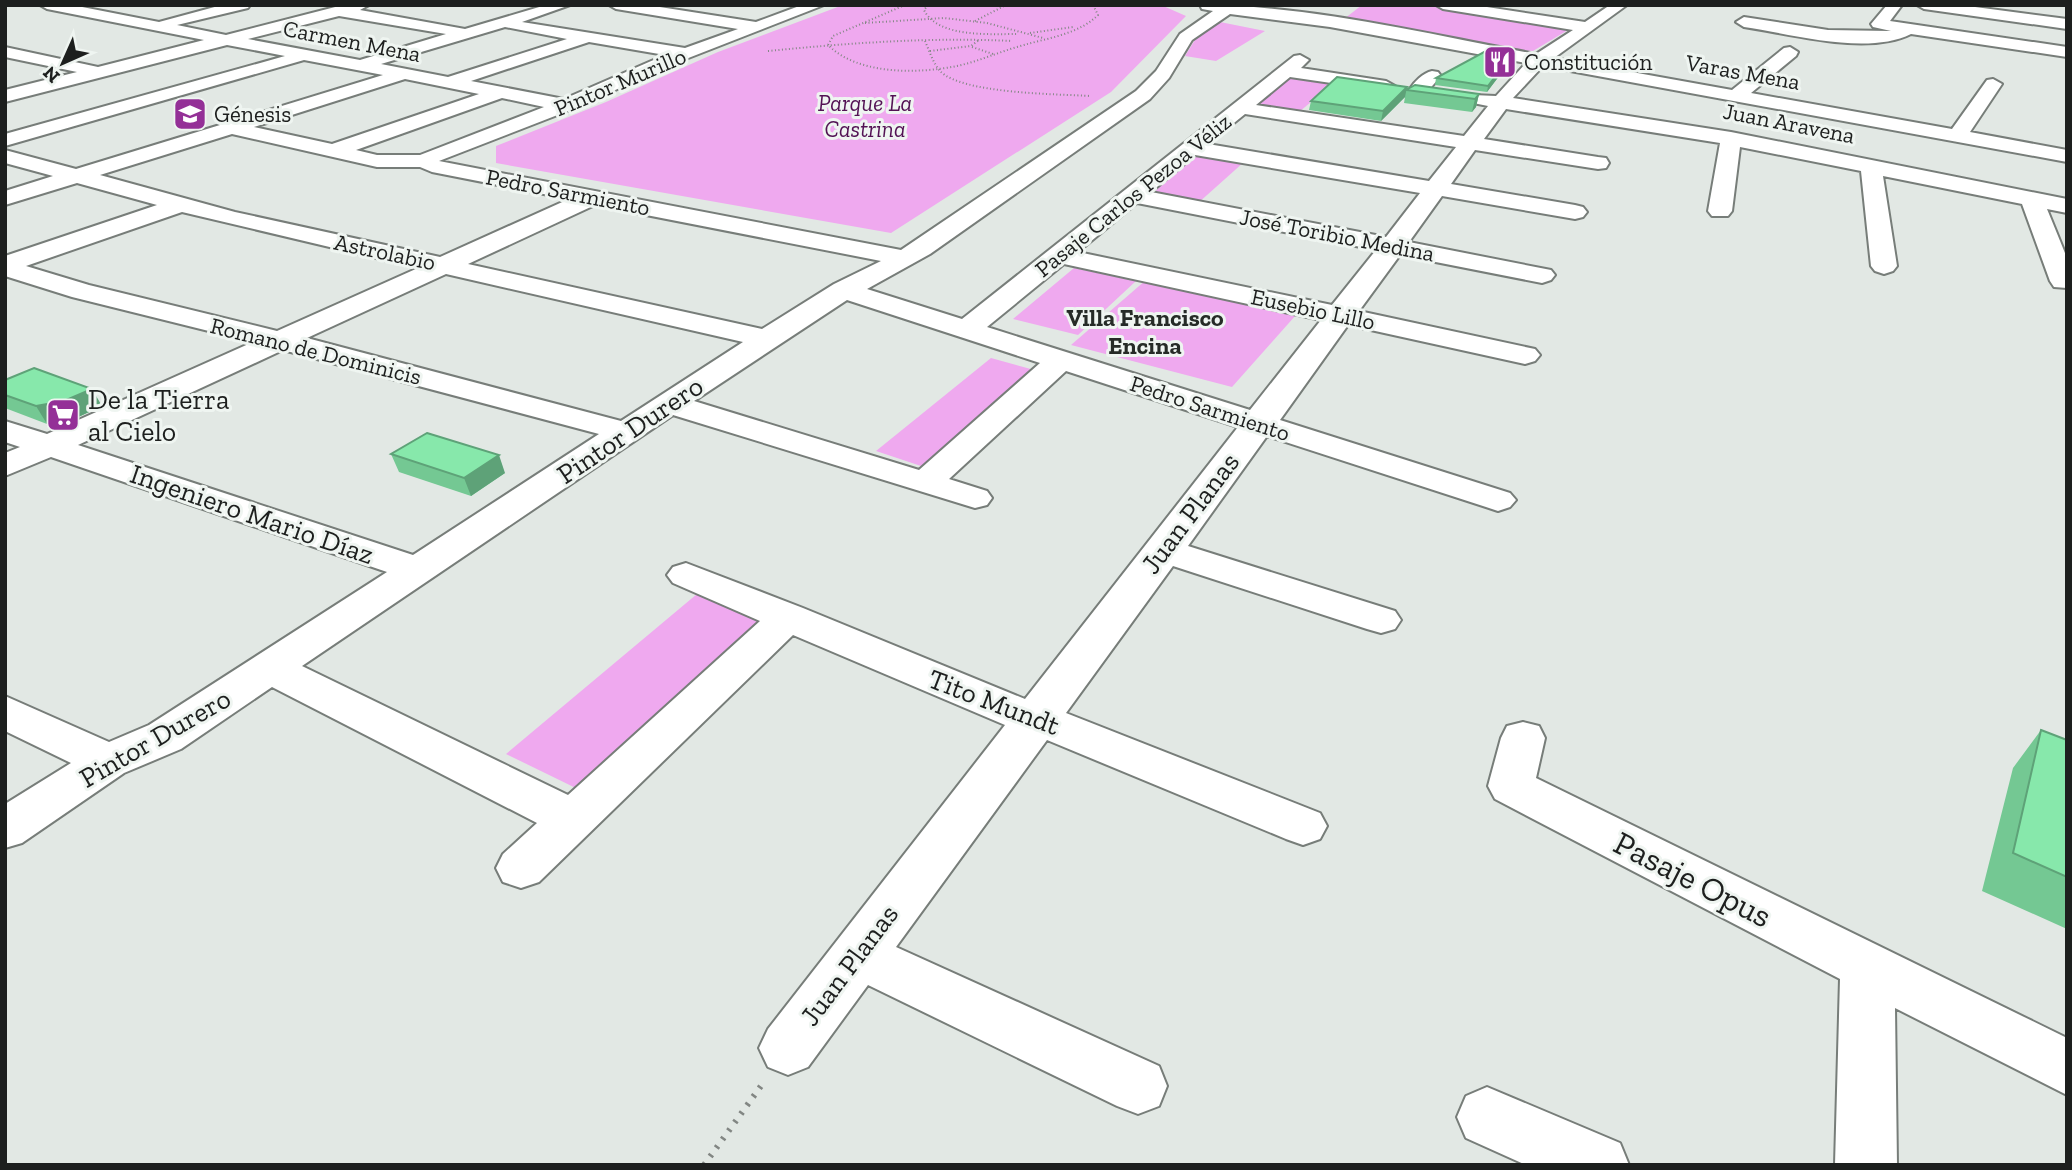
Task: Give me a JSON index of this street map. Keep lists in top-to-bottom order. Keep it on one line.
{"streets":{"street":["Carmen Mena","Varas Mena","Pintor Murillo","Juan Aravena","Pedro Sarmiento","Pasaje Carlos Pezoa Véliz","José Toribio Medina","Astrolabio","Eusebio Lillo","Romano de Dominicis","Pintor Durero","Juan Planas","Ingeniero Mario Díaz","Tito Mundt","Pasaje Opus"]},"crossings":[["Carmen Mena","Pintor Murillo"],["Varas Mena","Pintor Durero"],["Varas Mena","Juan Planas"],["Pintor Murillo","Pedro Sarmiento"],["Juan Aravena","Pasaje Carlos Pezoa Véliz"],["Juan Aravena","Juan Planas"],["Pedro Sarmiento","Pasaje Carlos Pezoa Véliz"],["Pedro Sarmiento","Pintor Durero"],["Pedro Sarmiento","Juan Planas"],["Pasaje Carlos Pezoa Véliz","José Toribio Medina"],["Pasaje Carlos Pezoa Véliz","Eusebio Lillo"],["José Toribio Medina","Juan Planas"],["Astrolabio","Pintor Durero"],["Eusebio Lillo","Juan Planas"],["Romano de Dominicis","Pintor Durero"],["Pintor Durero","Ingeniero Mario Díaz"],["Juan Planas","Tito Mundt"]],"districts":["Villa Francisco Encina"],"parks":["Parque La Castrina"],"places":{"restaurant":["Constitución"],"school or university":["Génesis"],"supermarket":["De la Tierra al Cielo"]},"north":"bottom left"}
